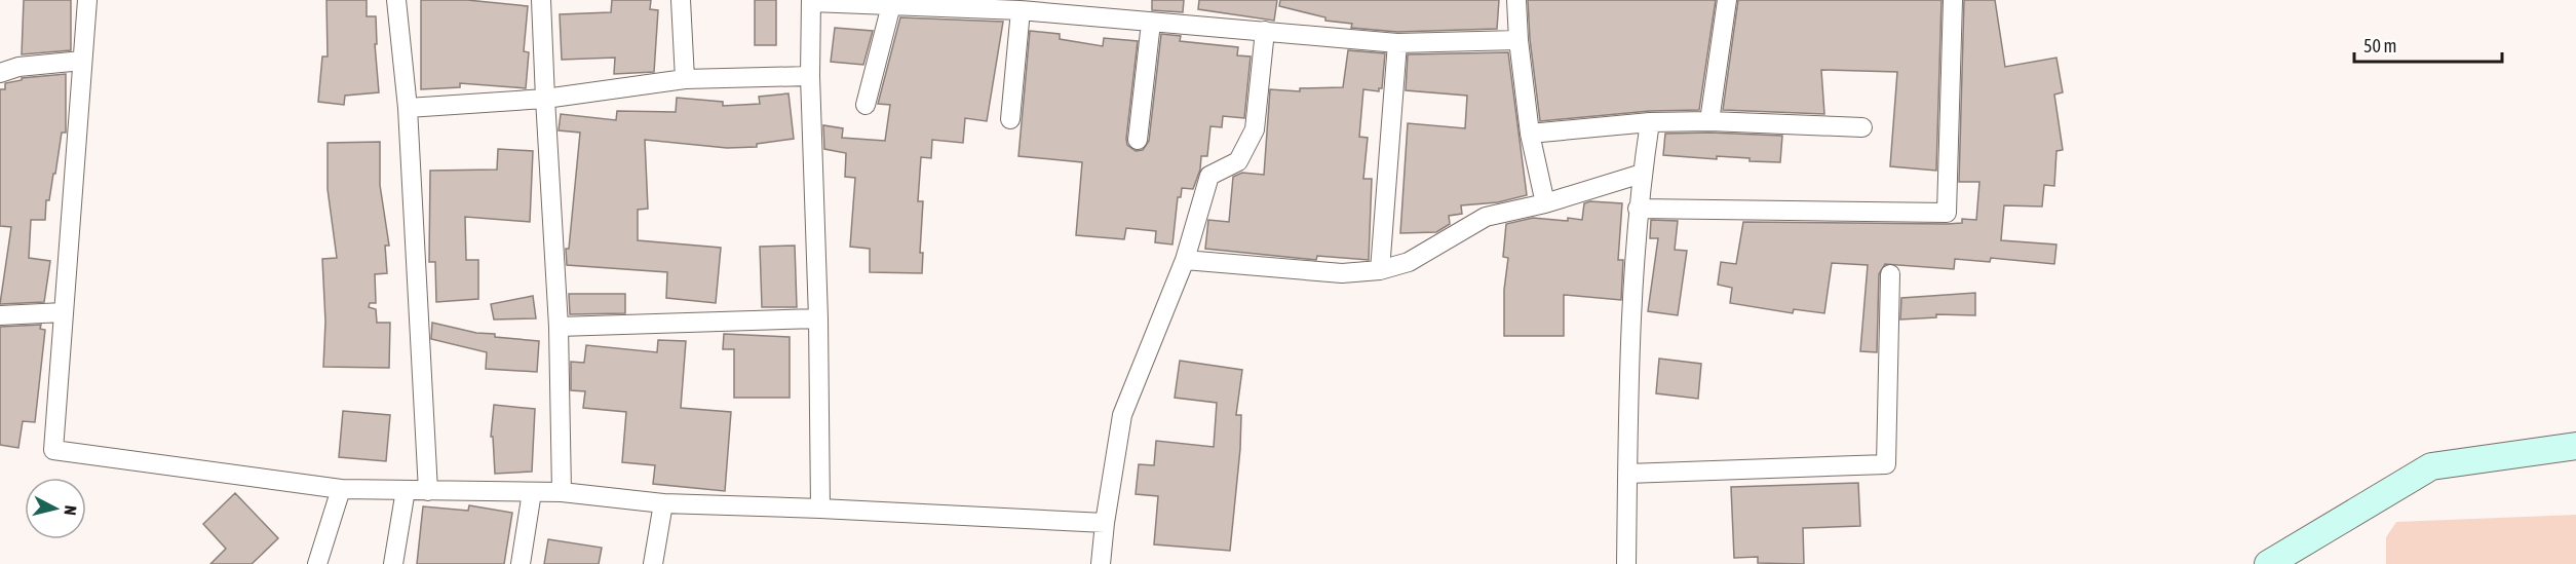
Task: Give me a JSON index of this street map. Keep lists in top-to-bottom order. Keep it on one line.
{"scale_bar":"50 m","north":"right"}
